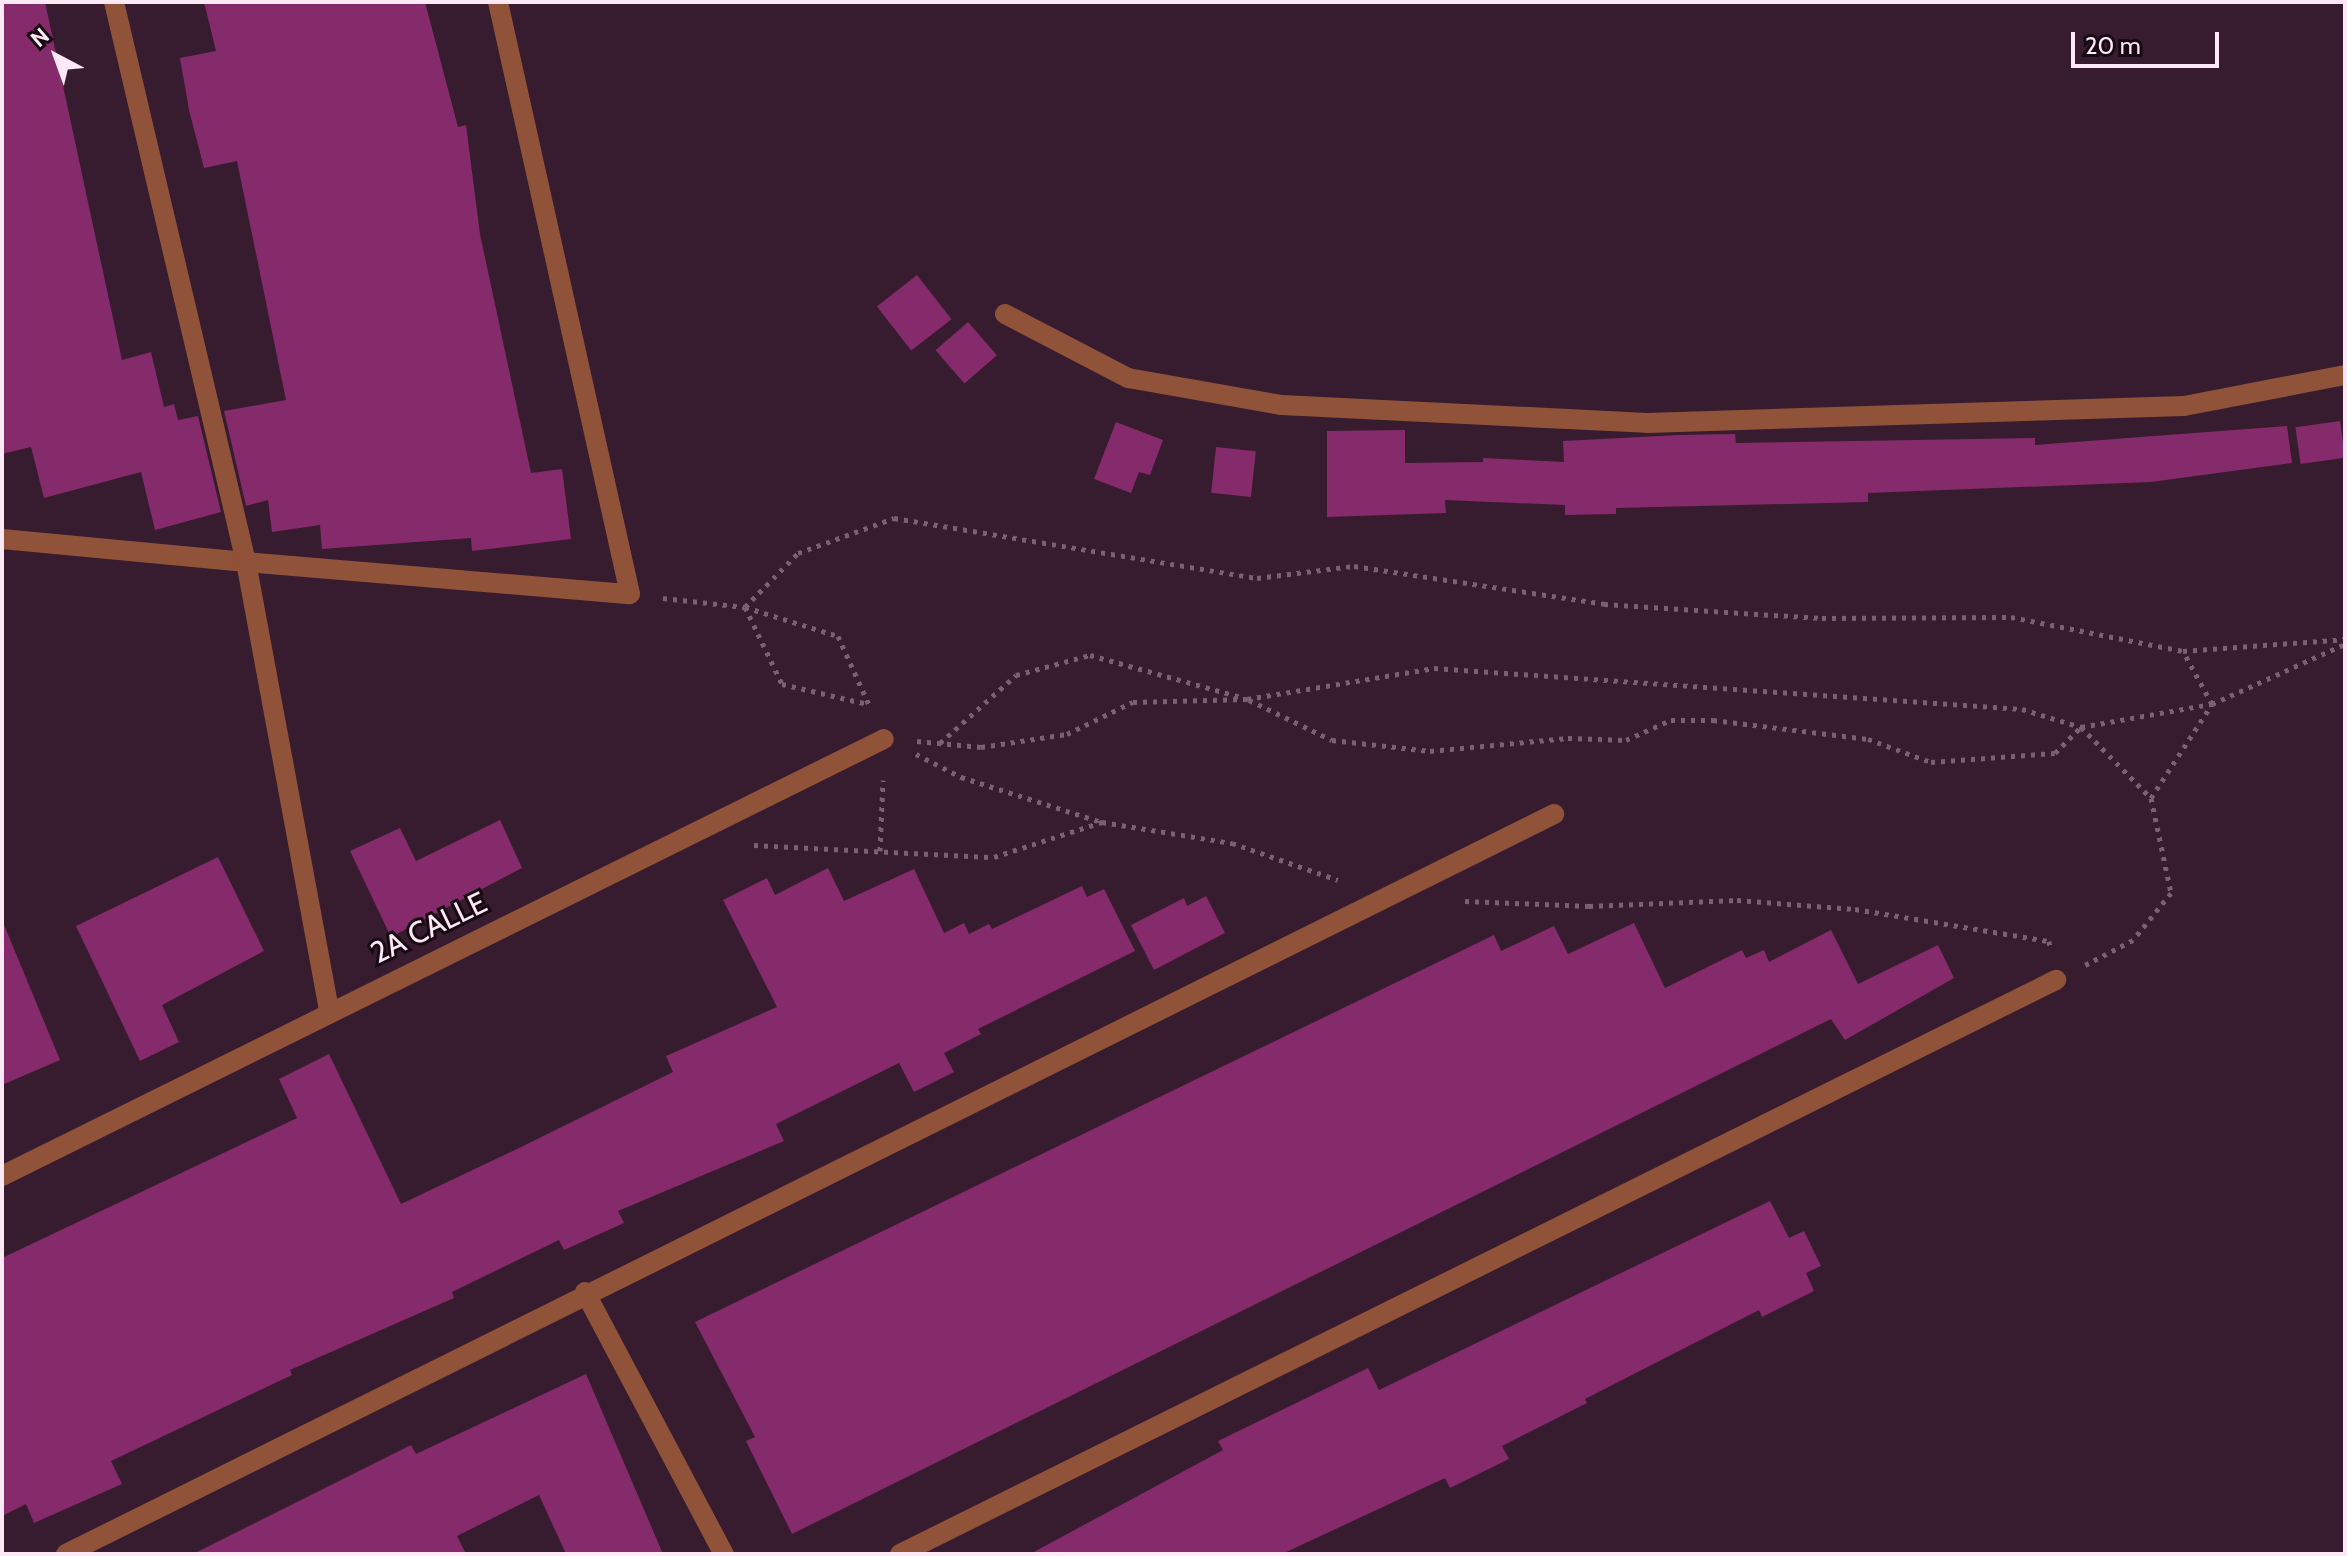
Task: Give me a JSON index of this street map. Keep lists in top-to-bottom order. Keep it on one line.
{"streets":{"street":["2A CALLE"]},"scale_bar":"20 m","north":"top left"}
